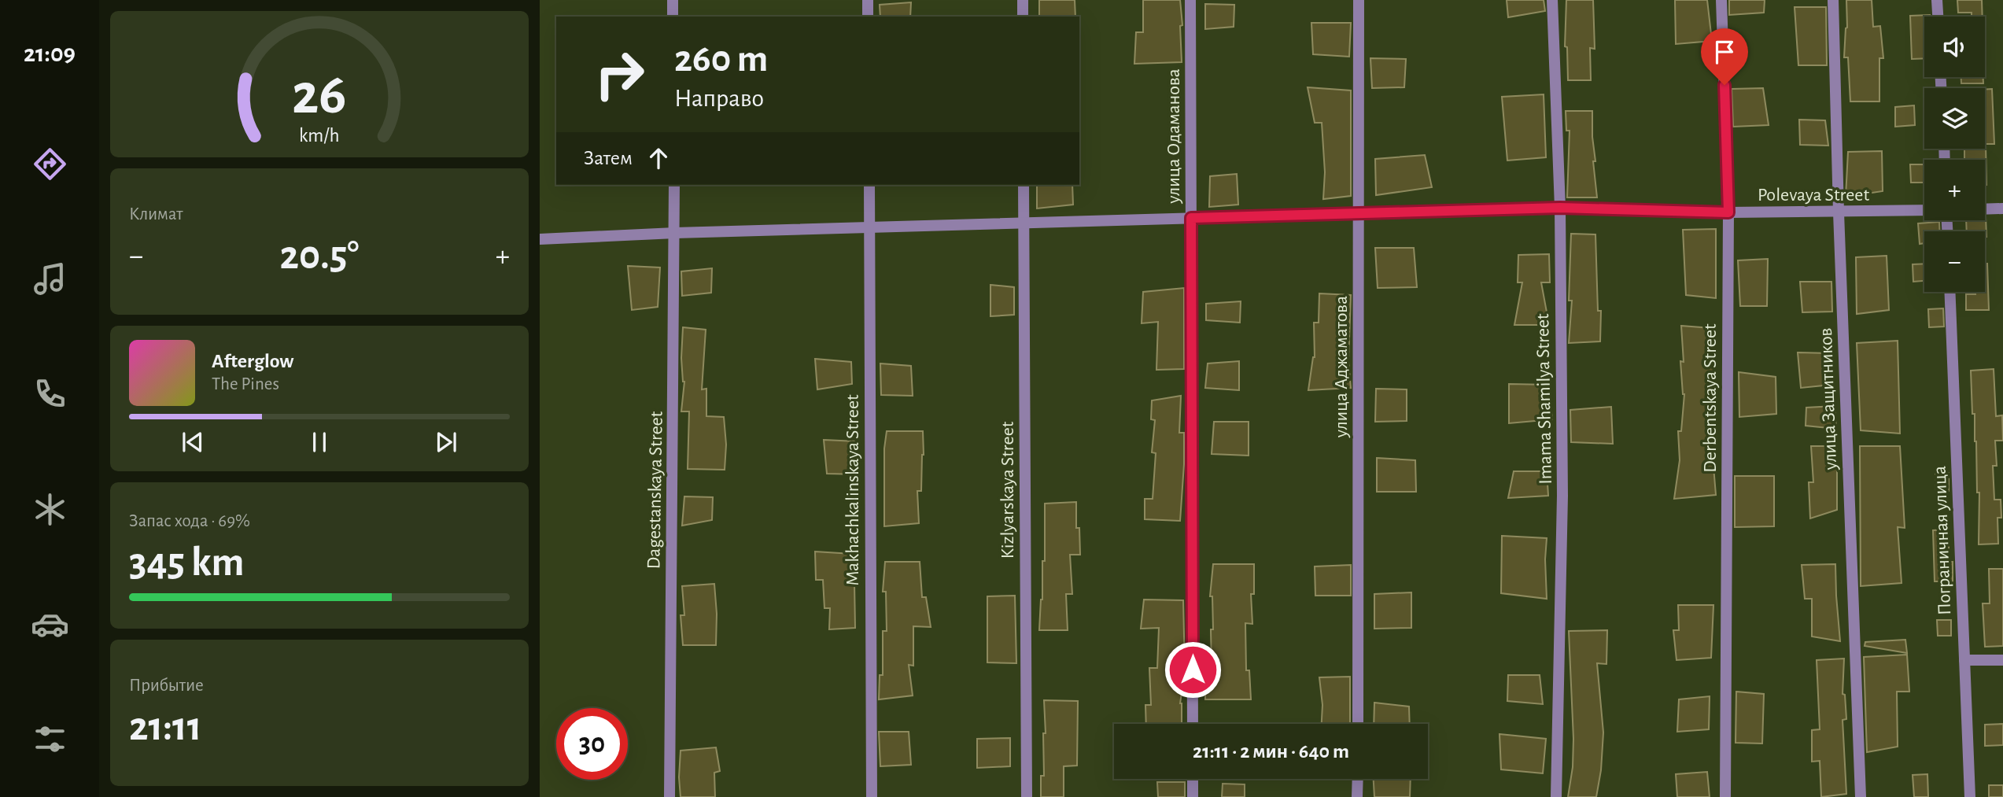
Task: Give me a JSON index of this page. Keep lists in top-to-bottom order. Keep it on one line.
{"streets":{"street":["улица Одаманова","Polevaya Street","улица Аджаматова","Derbentskaya Street","Imama Shamilya Street","улица Защитников","Dagestanskaya Street","Makhachkalinskaya Street","Kizlyarskaya Street","Пограничная улица"]},"crossings":[["улица Одаманова","Polevaya Street"],["Polevaya Street","улица Аджаматова"],["Polevaya Street","Derbentskaya Street"],["Polevaya Street","Imama Shamilya Street"],["Polevaya Street","улица Защитников"],["Polevaya Street","Dagestanskaya Street"],["Polevaya Street","Makhachkalinskaya Street"],["Polevaya Street","Kizlyarskaya Street"]],"page":{"tabs":"21:09","map_buttons":["+","−"],"turn":["260 m","Направо"],"then":"Затем","tile":["Климат",["Запас хода · 69%","345 km"],["Прибытие","21:11"]],"heat":["−","20.5°","+"],"song":["Afterglow","The Pines"],"limit":"30","trip":"21:11 · 2 мин · 640 m","gauge":["26","km/h"]}}
